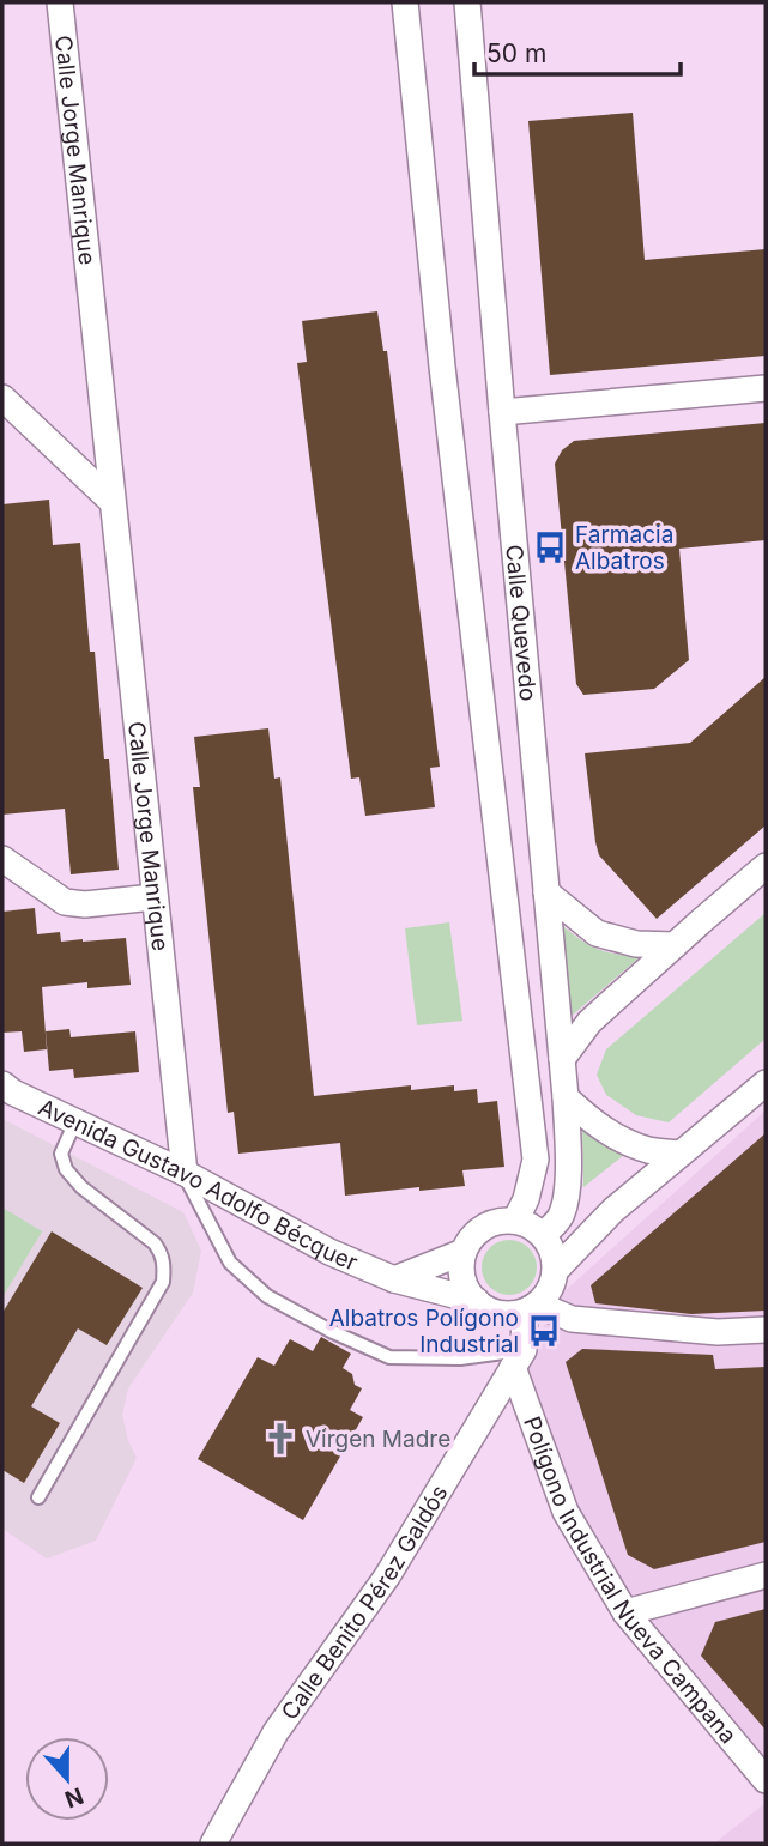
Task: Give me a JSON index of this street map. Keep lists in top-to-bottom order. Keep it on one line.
{"streets":{"street":["Calle Jorge Manrique","Calle Quevedo","Avenida Gustavo Adolfo Bécquer","Polígono Industrial Nueva Campana","Calle Benito Pérez Galdós"]},"crossings":[["Calle Jorge Manrique","Avenida Gustavo Adolfo Bécquer"],["Calle Quevedo","Avenida Gustavo Adolfo Bécquer"],["Calle Quevedo","Calle Benito Pérez Galdós"],["Avenida Gustavo Adolfo Bécquer","Calle Benito Pérez Galdós"],["Polígono Industrial Nueva Campana","Calle Benito Pérez Galdós"]],"places":{"bus stop":["Farmacia Albatros","Albatros Polígono Industrial"],"church":["Virgen Madre"]},"scale_bar":"50 m","north":"bottom"}
